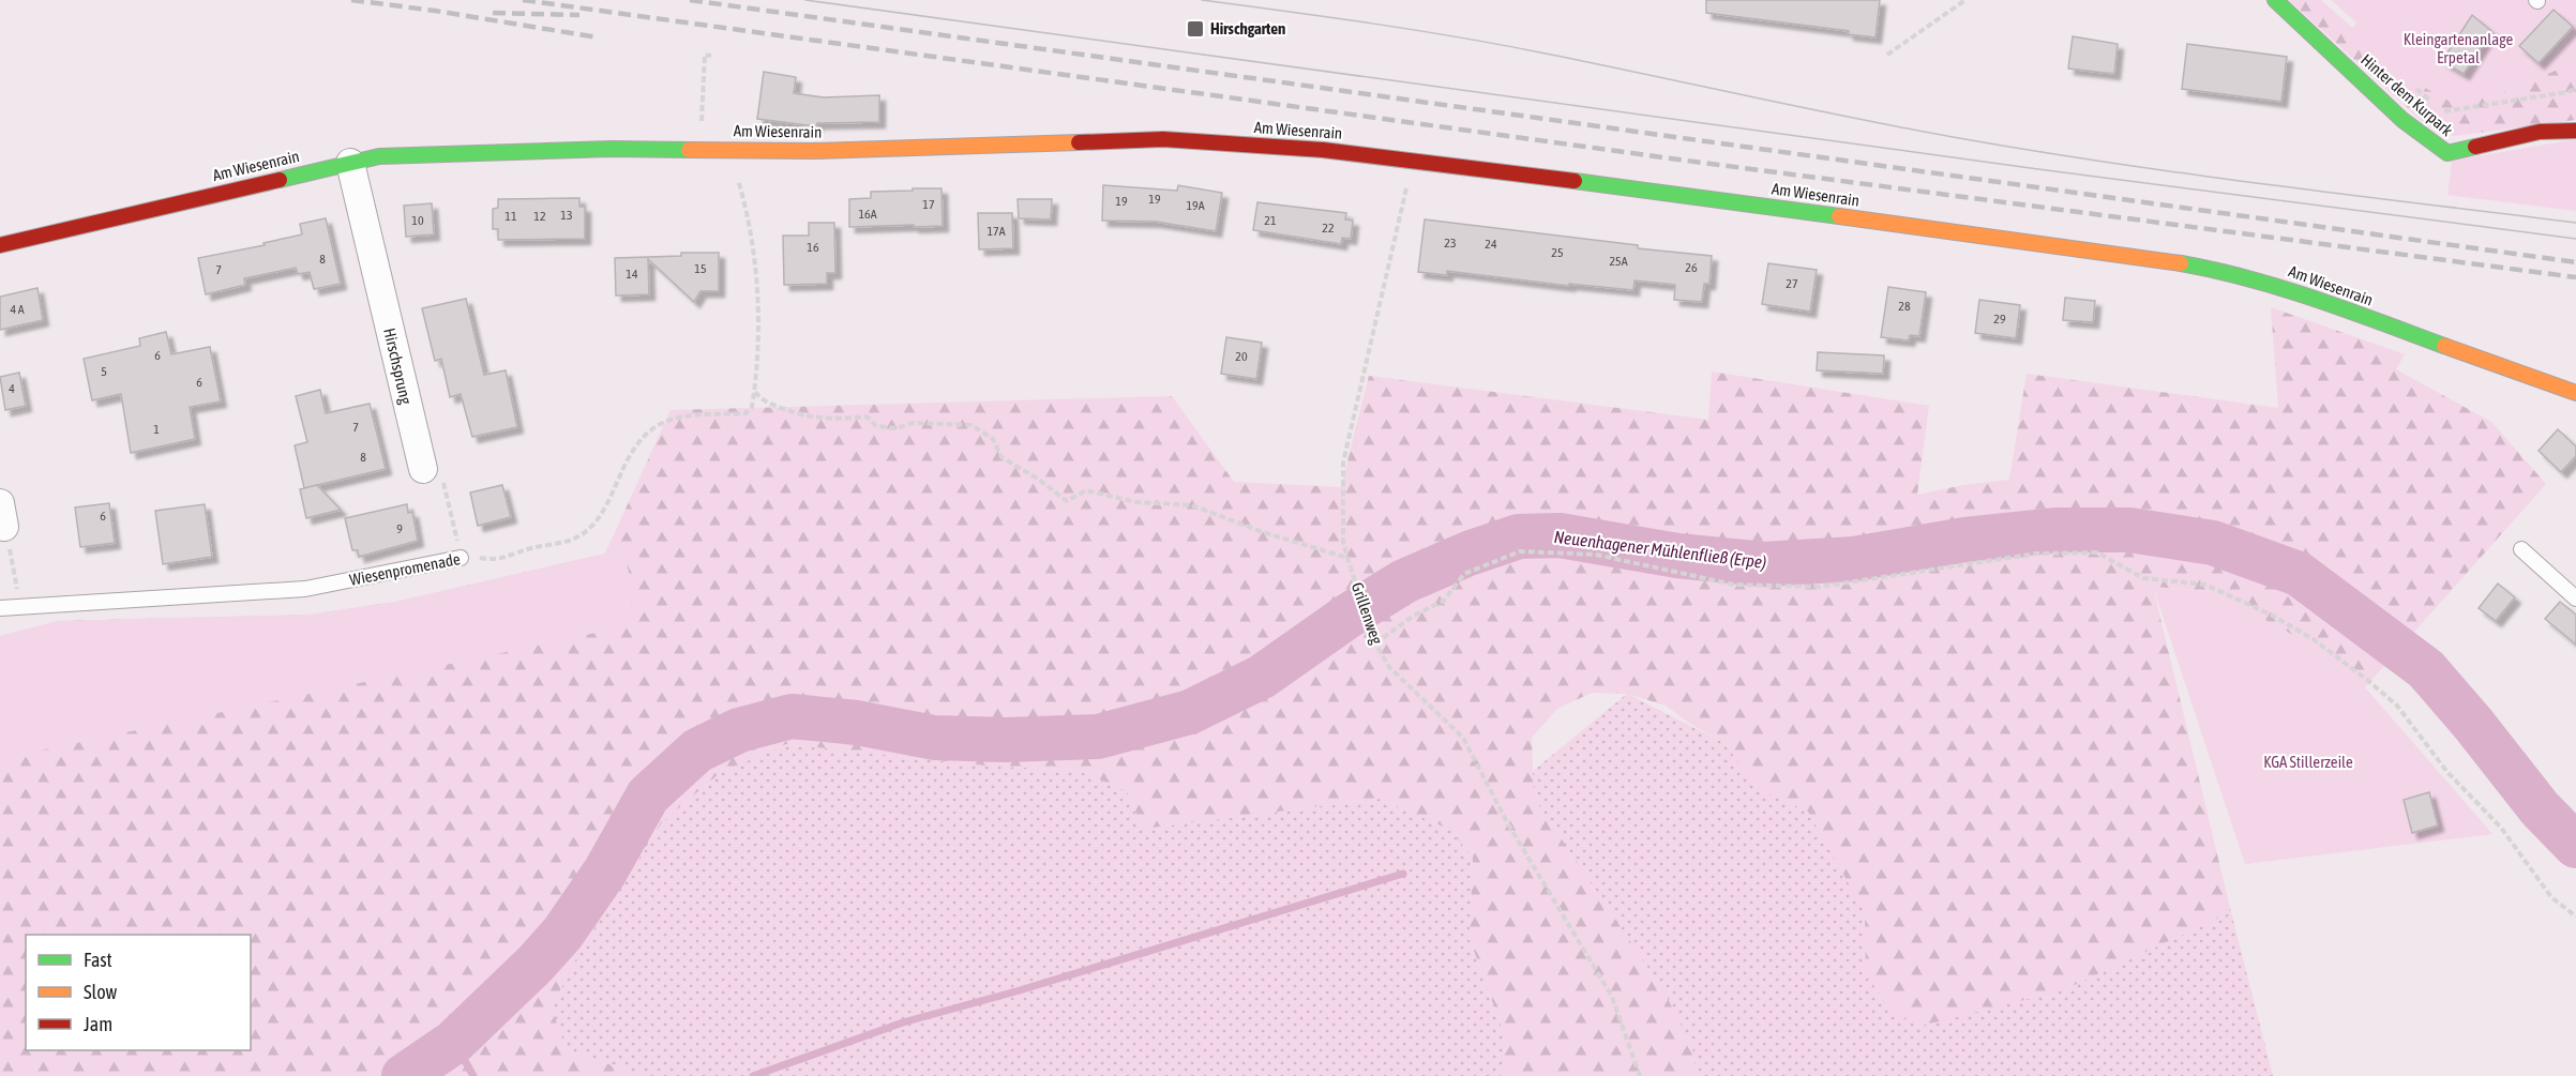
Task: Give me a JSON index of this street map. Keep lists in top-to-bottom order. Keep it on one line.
{"streets":{"street":["Hinter dem Kurpark","Am Wiesenrain","Hirschsprung"],"lane":["Wiesenpromenade"],"path":["Grillenweg"]},"crossings":[["Am Wiesenrain","Hirschsprung"],["Am Wiesenrain","Grillenweg"]],"water":["Neuenhagener Mühlenfließ (Erpe)"],"parks":["Kleingartenanlage Erpetal","KGA Stillerzeile"],"places":{"transit":["Hirschgarten"]},"house_numbers":["19","19","17","19A","16A","13","11","12","10","21","22","17A","23","24","16","25","8","25A","26","15","7","14","27","28","4 A","29","6","20","5","6","4","7","1","8","6","9"],"legend":["Fast","Slow","Jam"]}
